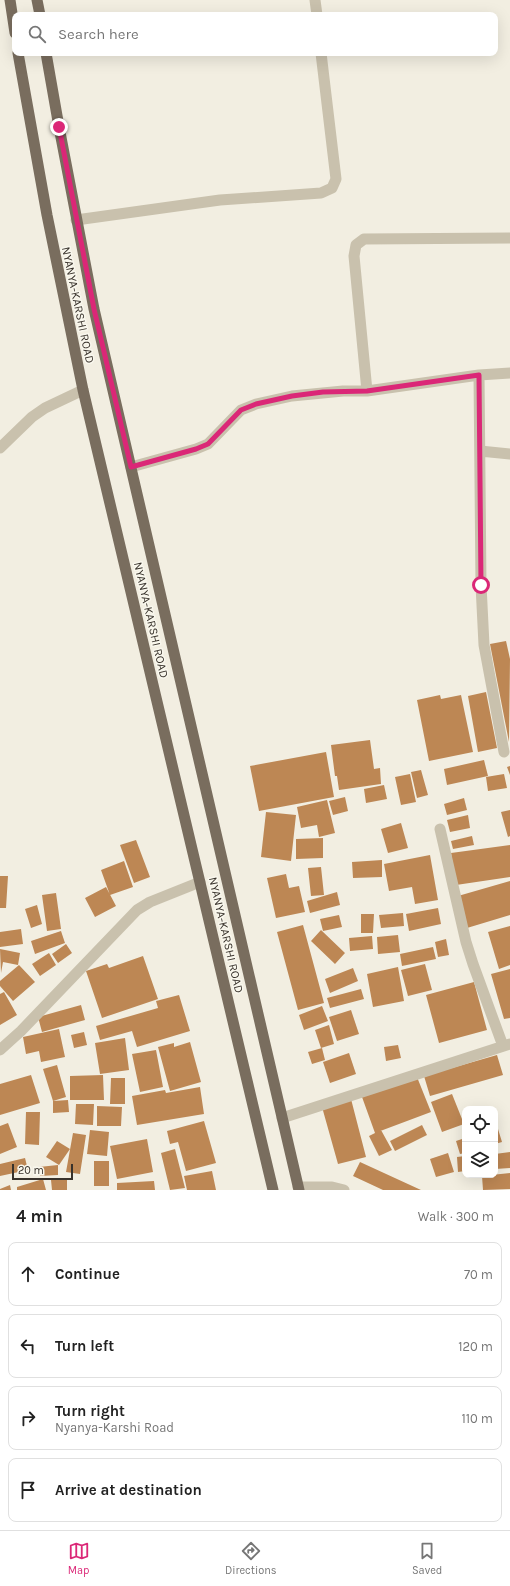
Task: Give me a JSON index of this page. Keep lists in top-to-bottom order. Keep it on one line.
{"streets":{"main road":["NYANYA-KARSHI ROAD"]},"scale_bar":"20 m","page":{"search":"Search here","scale":"20 m","heading":["4 min","Walk · 300 m"],"list":[["Continue","70 m"],["Turn left","120 m"],["Turn right","Nyanya-Karshi Road","110 m"],"Arrive at destination"],"nav":["Map","Directions","Saved"]}}
